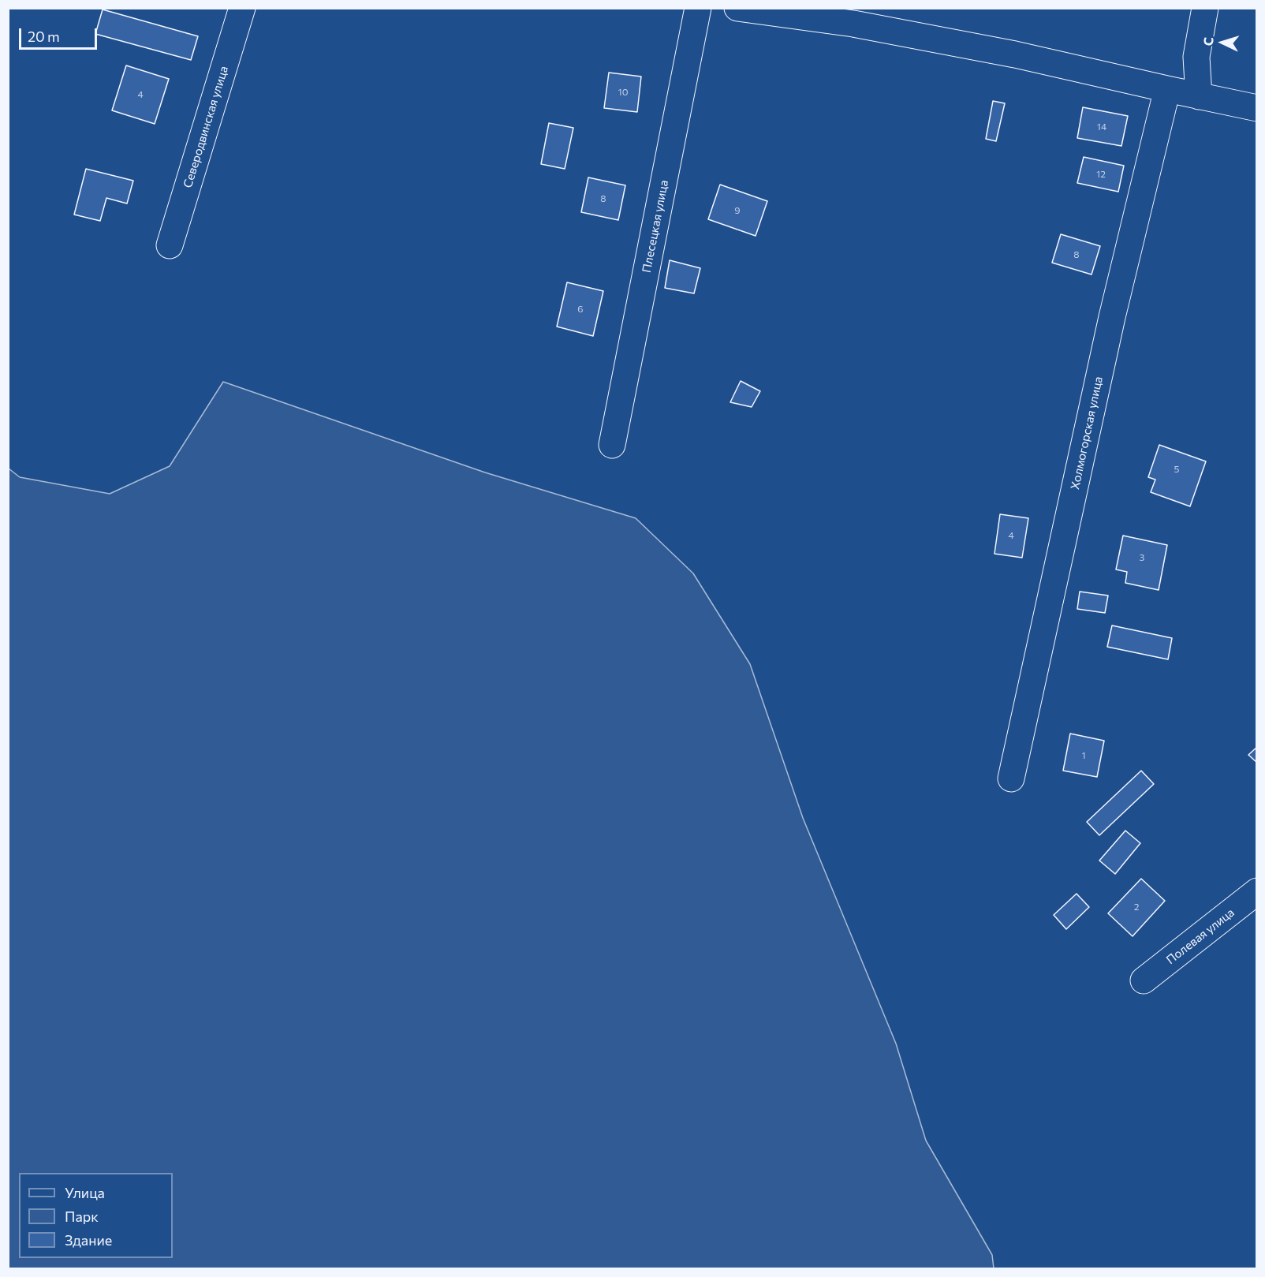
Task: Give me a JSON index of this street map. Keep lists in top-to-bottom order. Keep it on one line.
{"streets":{"street":["Северодвинская улица","Плесецкая улица","Холмогорская улица","Полевая улица"]},"house_numbers":["10","4","14","12","8","9","8","6","5","4","3","1","2"],"legend":["Улица","Парк","Здание"],"scale_bar":"20 m","north":"left"}
